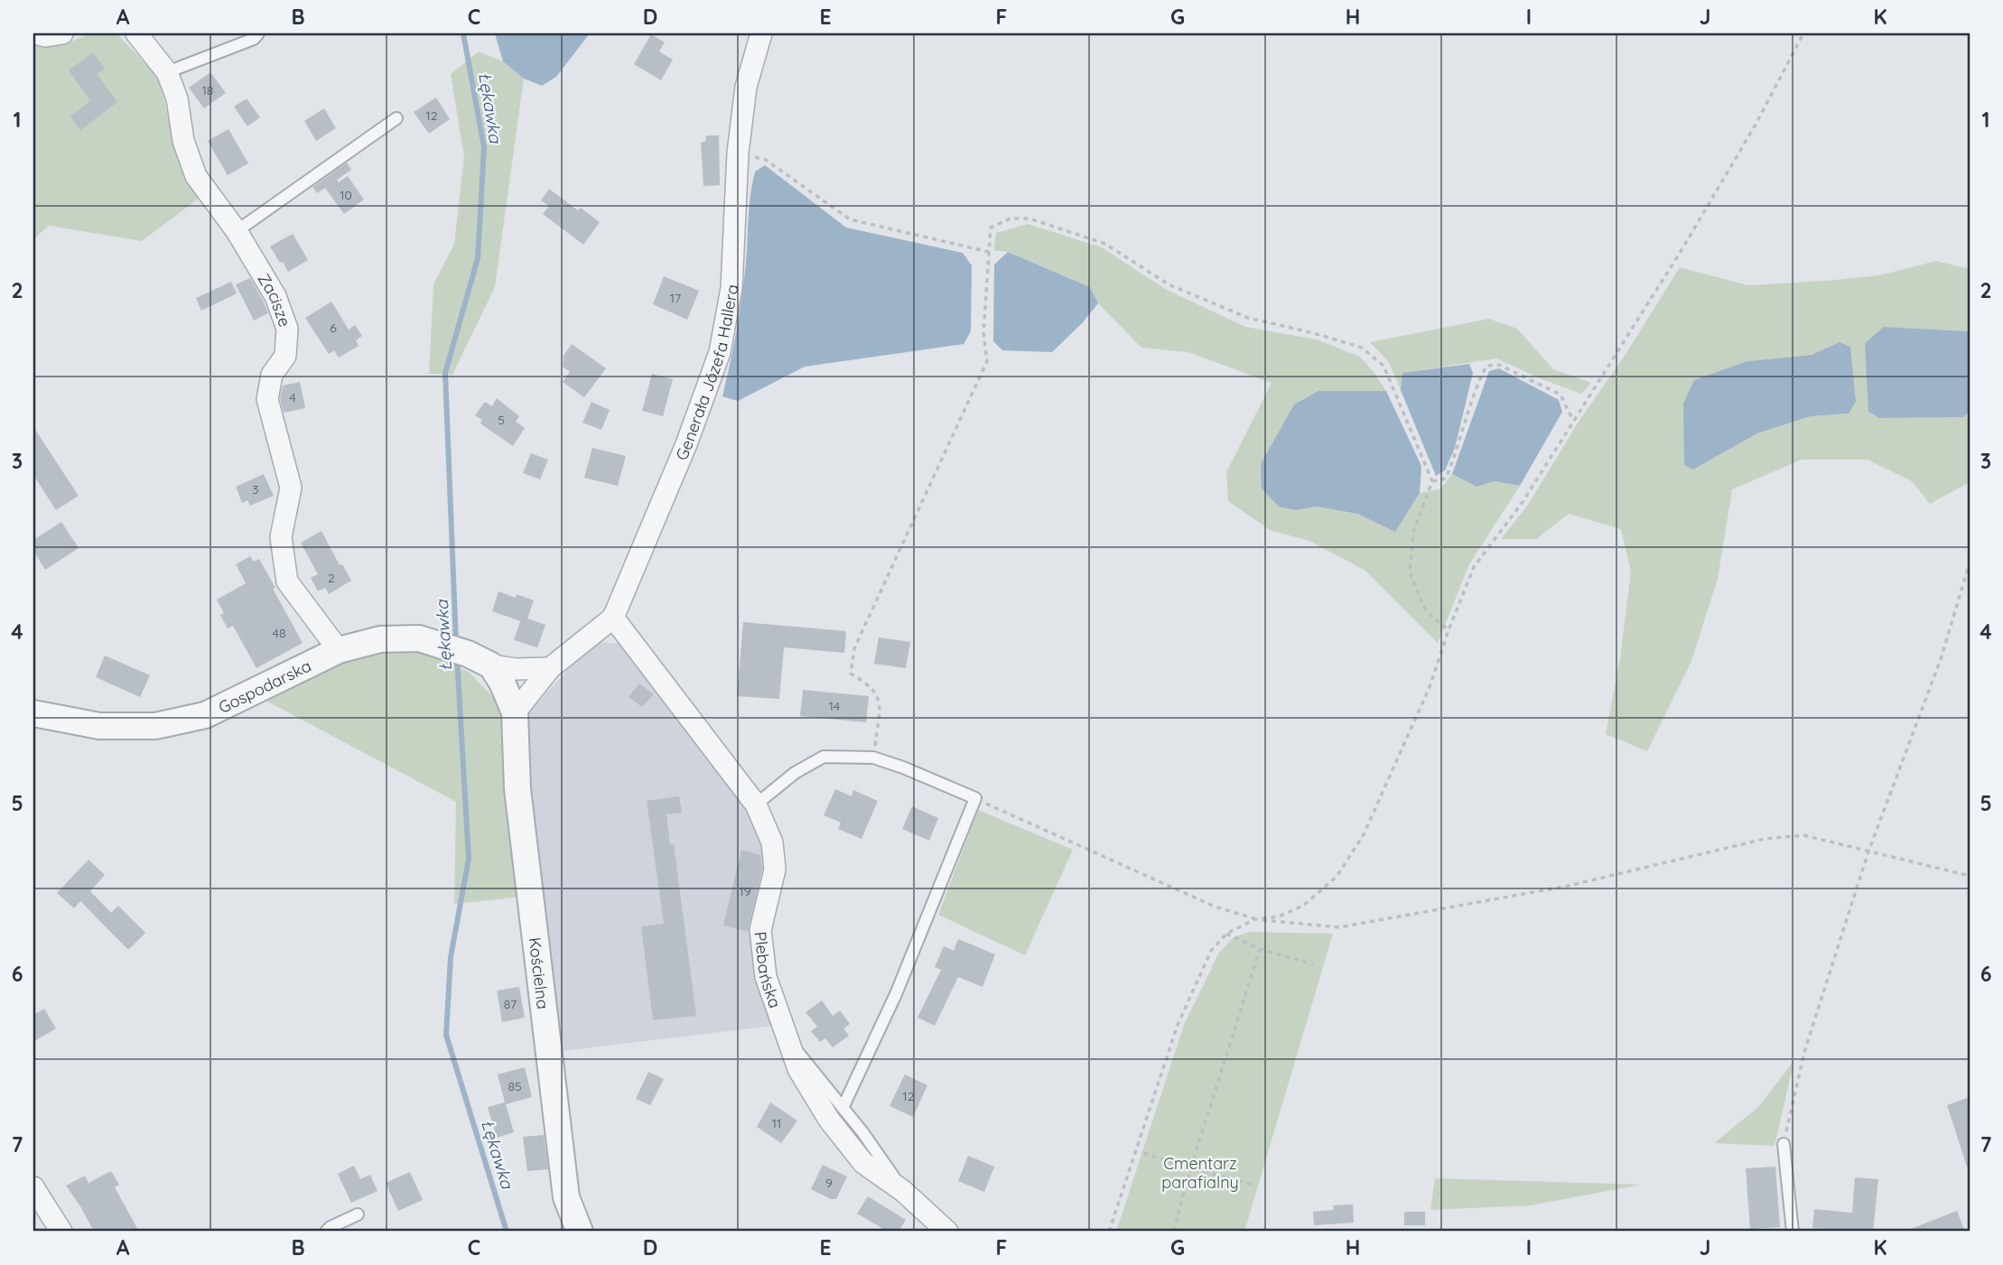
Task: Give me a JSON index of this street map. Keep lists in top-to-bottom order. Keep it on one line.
{"streets":{"street":["Zacisze","Generała Józefa Hallera","Gospodarska","Plebańska","Kościelna"]},"crossings":[["Zacisze","Gospodarska"],["Generała Józefa Hallera","Plebańska"],["Generała Józefa Hallera","Kościelna"]],"water":["Łękawka"],"parks":["Cmentarz parafialny"],"house_numbers":["18","12","10","17","6","4","5","3","2","48","14","19","87","85","12","11","9"],"grid":{"columns":["A","B","C","D","E","F","G","H","I","J","K"],"rows":["1","2","3","4","5","6","7"]}}
